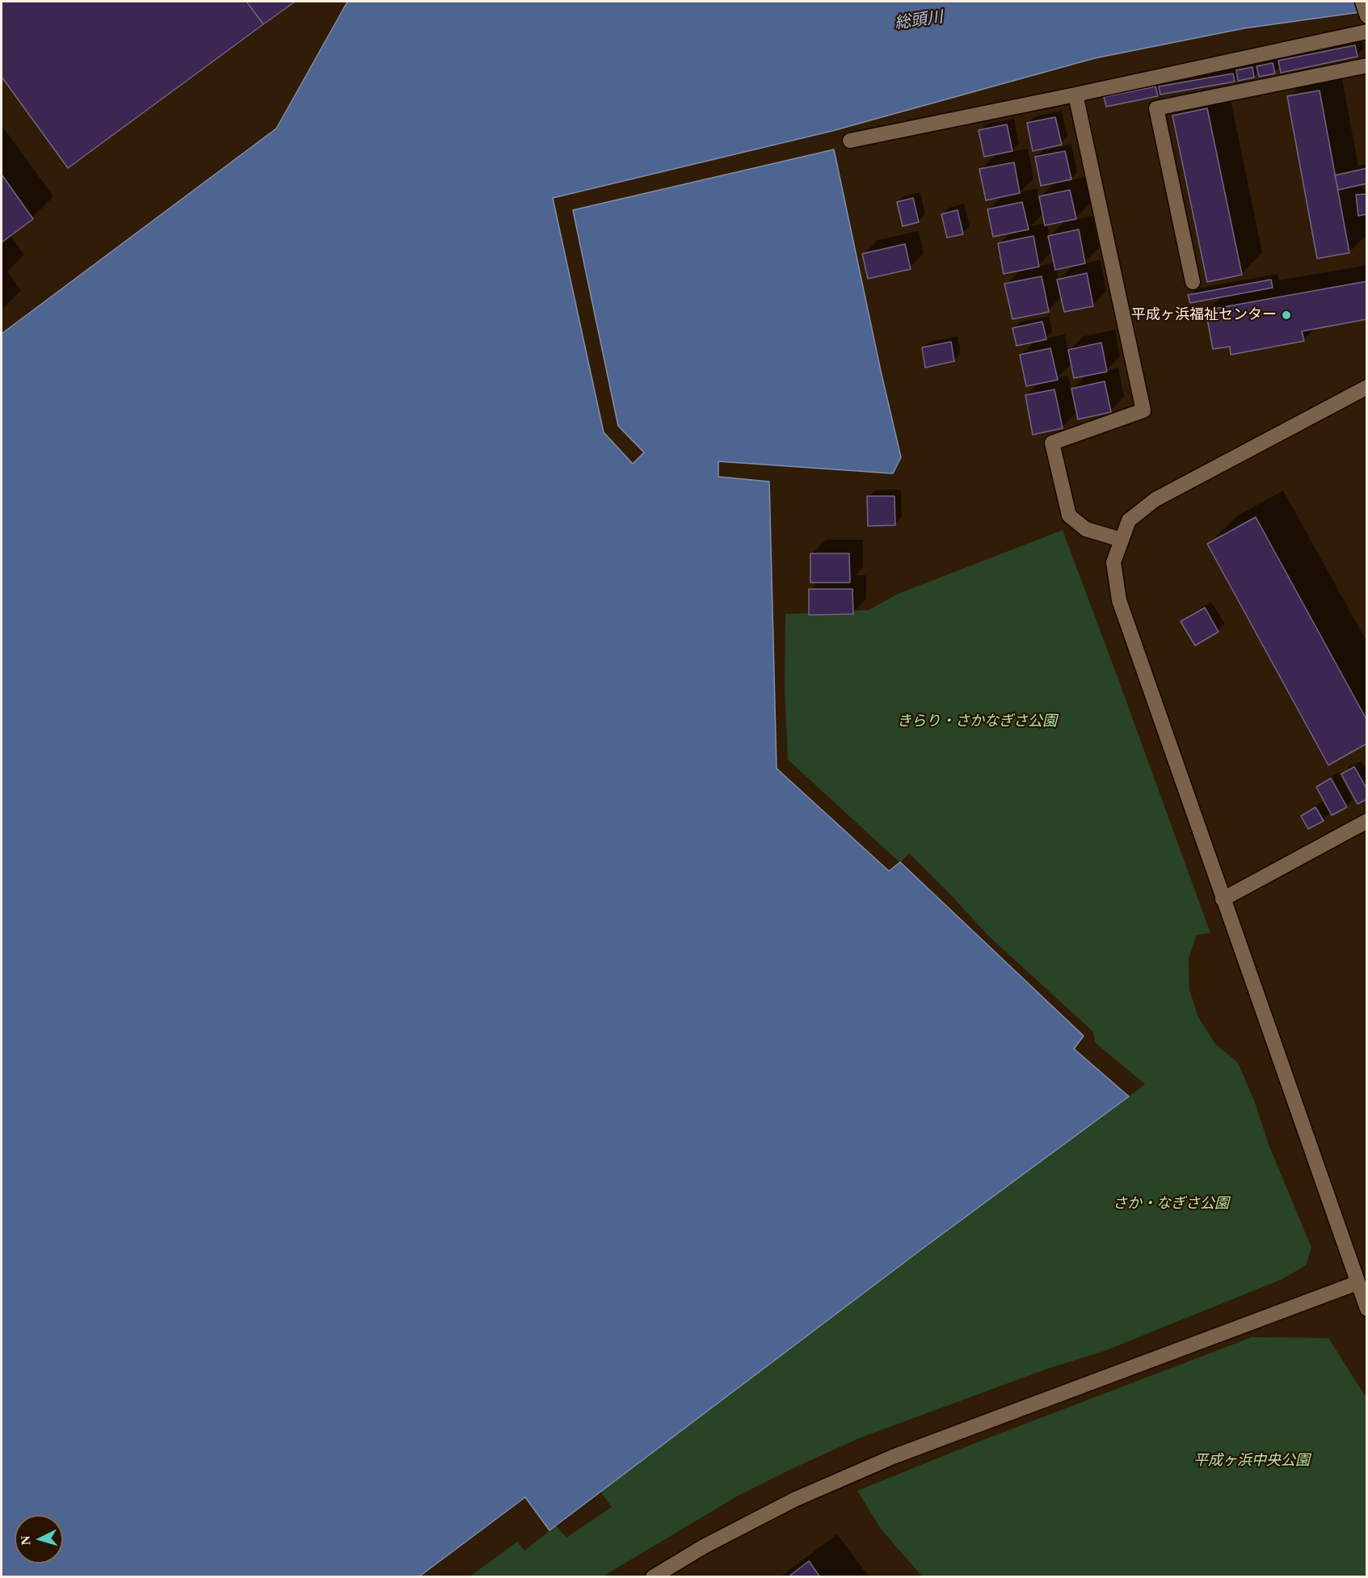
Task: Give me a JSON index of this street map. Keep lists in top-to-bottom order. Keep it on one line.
{"water":["総頭川"],"parks":["きらり・さかなぎさ公園","さか・なぎさ公園","平成ヶ浜中央公園"],"places":["平成ヶ浜福祉センター"],"north":"left"}
